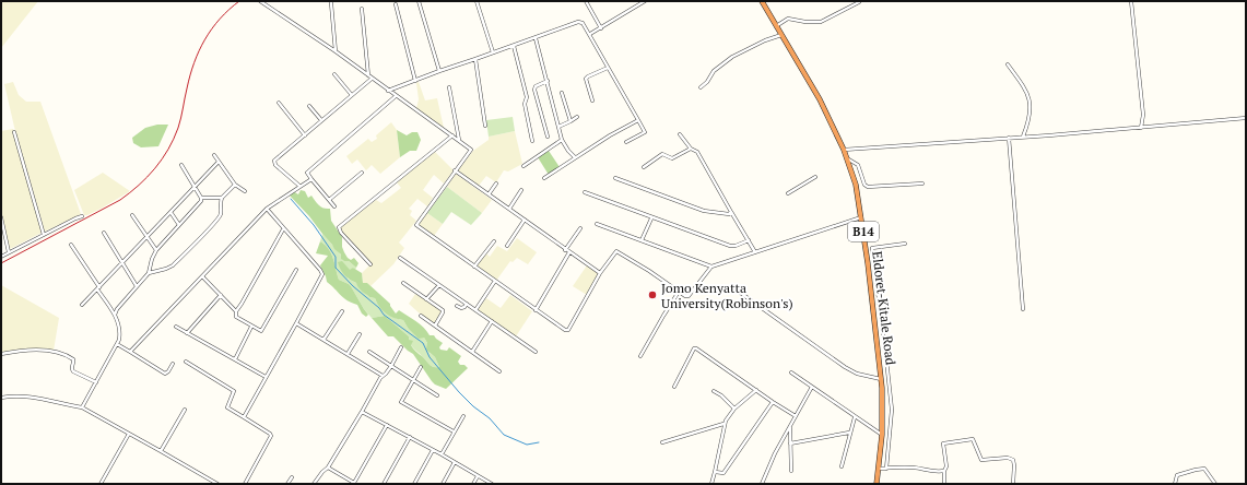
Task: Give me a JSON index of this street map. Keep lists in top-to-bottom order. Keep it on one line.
{"streets":{"highway":["B14","Eldoret-Kitale Road"]},"places":["Jomo Kenyatta University(Robinson's)"]}
